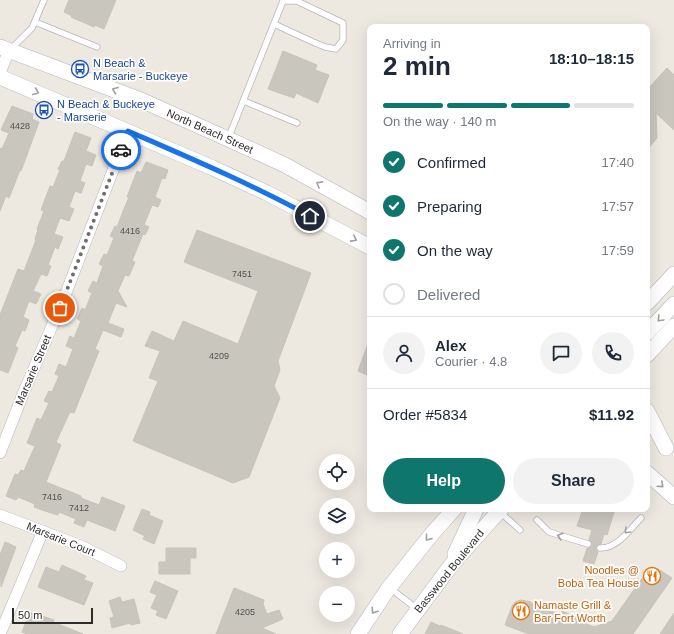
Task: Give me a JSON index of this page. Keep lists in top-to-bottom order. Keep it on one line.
{"streets":{"main road":["North Beach Street","Basswood Boulevard"],"street":["Marsarie Street","Marsarie Court"]},"places":{"bus stop":["N Beach & Marsarie - Buckeye","N Beach & Buckeye - Marserie"],"restaurant":["Noodles @ Boba Tea House","Namaste Grill & Bar Fort Worth"]},"house_numbers":["4428","4416","7451","4209","7416","7412","4205"],"scale_bar":"50 m","page":{"heading":["2 min","Arriving in","18:10–18:15"],"panel":["Alex","Courier · 4.8","Order #5834","$11.92"],"bar":"On the way · 140 m","list":[["Confirmed","17:40"],["Preparing","17:57"],["On the way","17:59"],"Delivered"],"buttons":["Help","Share"],"map_buttons":["+","−"],"scale":"50 m"}}
